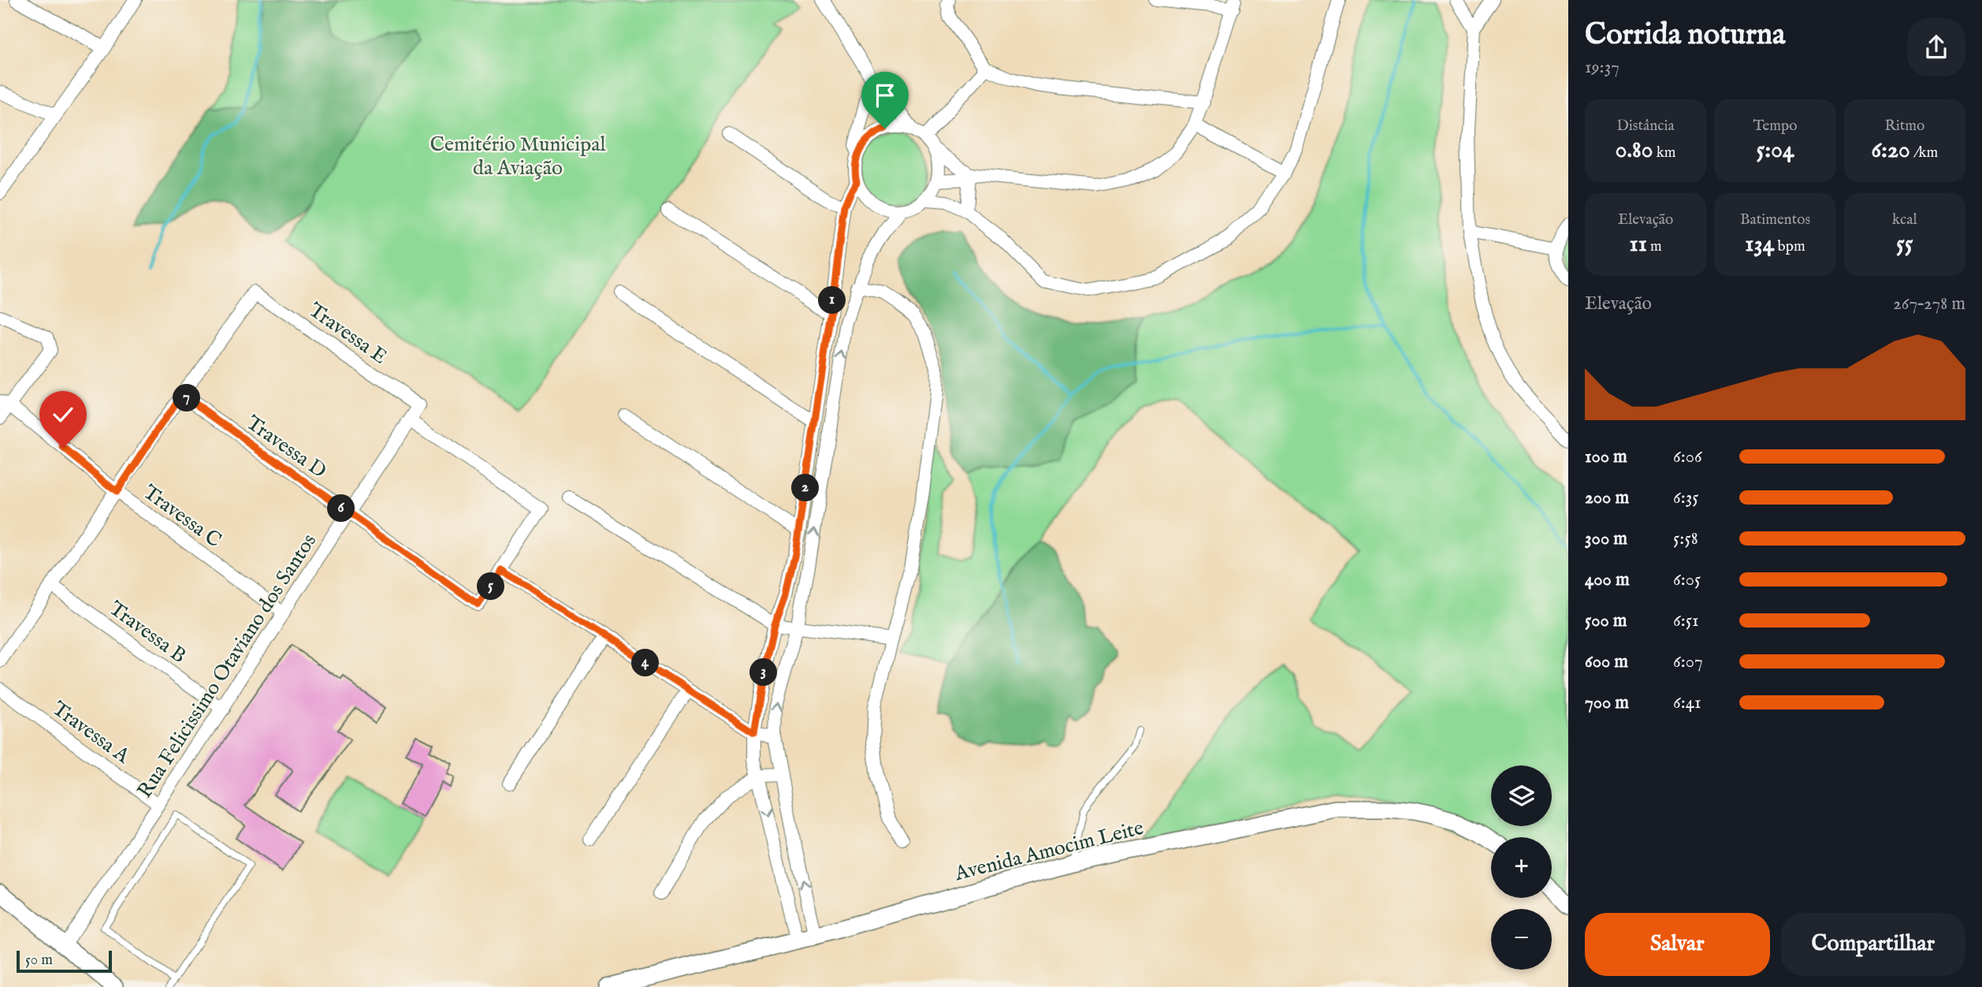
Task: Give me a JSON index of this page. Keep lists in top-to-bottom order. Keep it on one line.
{"streets":{"street":["Travessa E","Travessa D","Travessa C","Travessa B","Rua Felicissimo Otaviano dos Santos","Travessa A","Avenida Amocim Leite"]},"crossings":[["Travessa E","Travessa D"],["Travessa E","Rua Felicissimo Otaviano dos Santos"],["Travessa D","Rua Felicissimo Otaviano dos Santos"],["Travessa C","Rua Felicissimo Otaviano dos Santos"],["Travessa B","Rua Felicissimo Otaviano dos Santos"],["Rua Felicissimo Otaviano dos Santos","Travessa A"]],"parks":["Cemitério Municipal da Aviação"],"scale_bar":"50 m","page":{"heading":["Corrida noturna","19:37"],"stats":[["Distância","0.80 km"],["Tempo","5:04"],["Ritmo","6:20 /km"],["Elevação","11 m"],["Batimentos","134 bpm"],["kcal","55"]],"chart":["Elevação","267–278 m"],"pins":["1","7","2","6","5","4","3"],"list":[{"name":"100 m","note":"6:06"},{"name":"200 m","note":"6:35"},{"name":"300 m","note":"5:58"},{"name":"400 m","note":"6:05"},{"name":"500 m","note":"6:51"},{"name":"600 m","note":"6:07"},{"name":"700 m","note":"6:41"}],"map_buttons":["+","−"],"buttons":["Salvar","Compartilhar"],"scale":"50 m"}}
